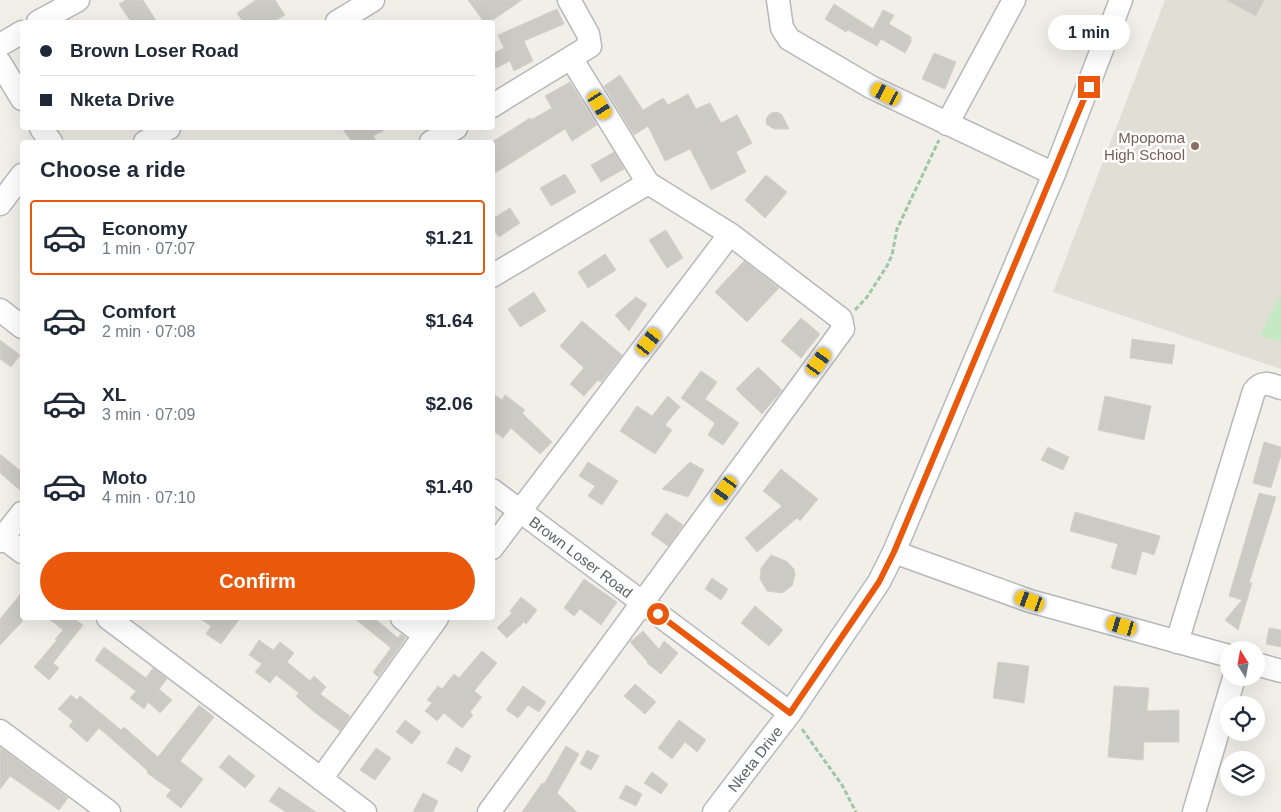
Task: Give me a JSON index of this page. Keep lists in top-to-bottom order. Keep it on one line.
{"streets":{"street":["Brown Loser Road","Nketa Drive"]},"crossings":[["Brown Loser Road","Nketa Drive"]],"places":["Mpopoma High School"],"north":"top","page":{"bubble":"1 min","banner":["Brown Loser Road","Nketa Drive"],"heading":"Choose a ride","list":[{"name":"Economy","note":"1 min · 07:07","value":"$1.21"},{"name":"Comfort","note":"2 min · 07:08","value":"$1.64"},{"name":"XL","note":"3 min · 07:09","value":"$2.06"},{"name":"Moto","note":"4 min · 07:10","value":"$1.40"}],"buttons":"Confirm"}}
